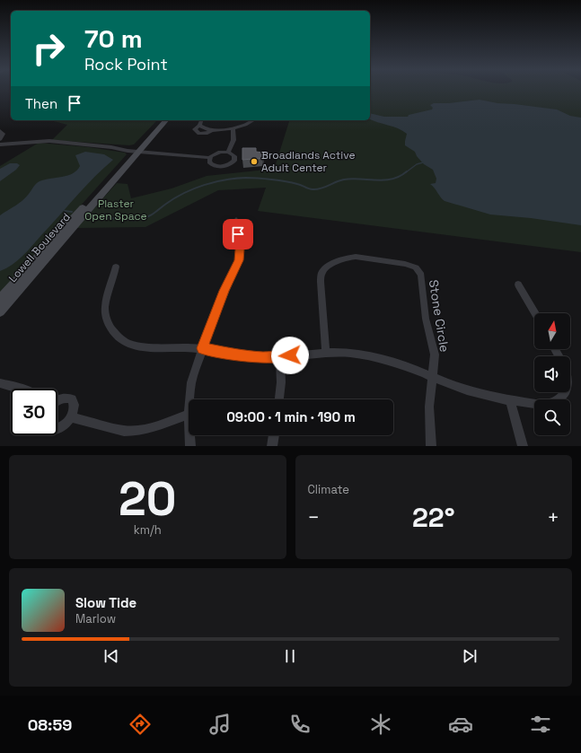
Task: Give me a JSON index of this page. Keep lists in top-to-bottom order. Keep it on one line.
{"streets":{"main road":["Lowell Boulevard"],"street":["Stone Circle"]},"parks":["Plaster Open Space"],"places":["Broadlands Active Adult Center"],"north":"top","page":{"turn":["70 m","Rock Point"],"then":"Then","limit":"30","trip":"09:00 · 1 min · 190 m","tile":[["20","km/h"],"Climate"],"heat":["−","22°","+"],"song":["Slow Tide","Marlow"],"tabs":"08:59"}}
